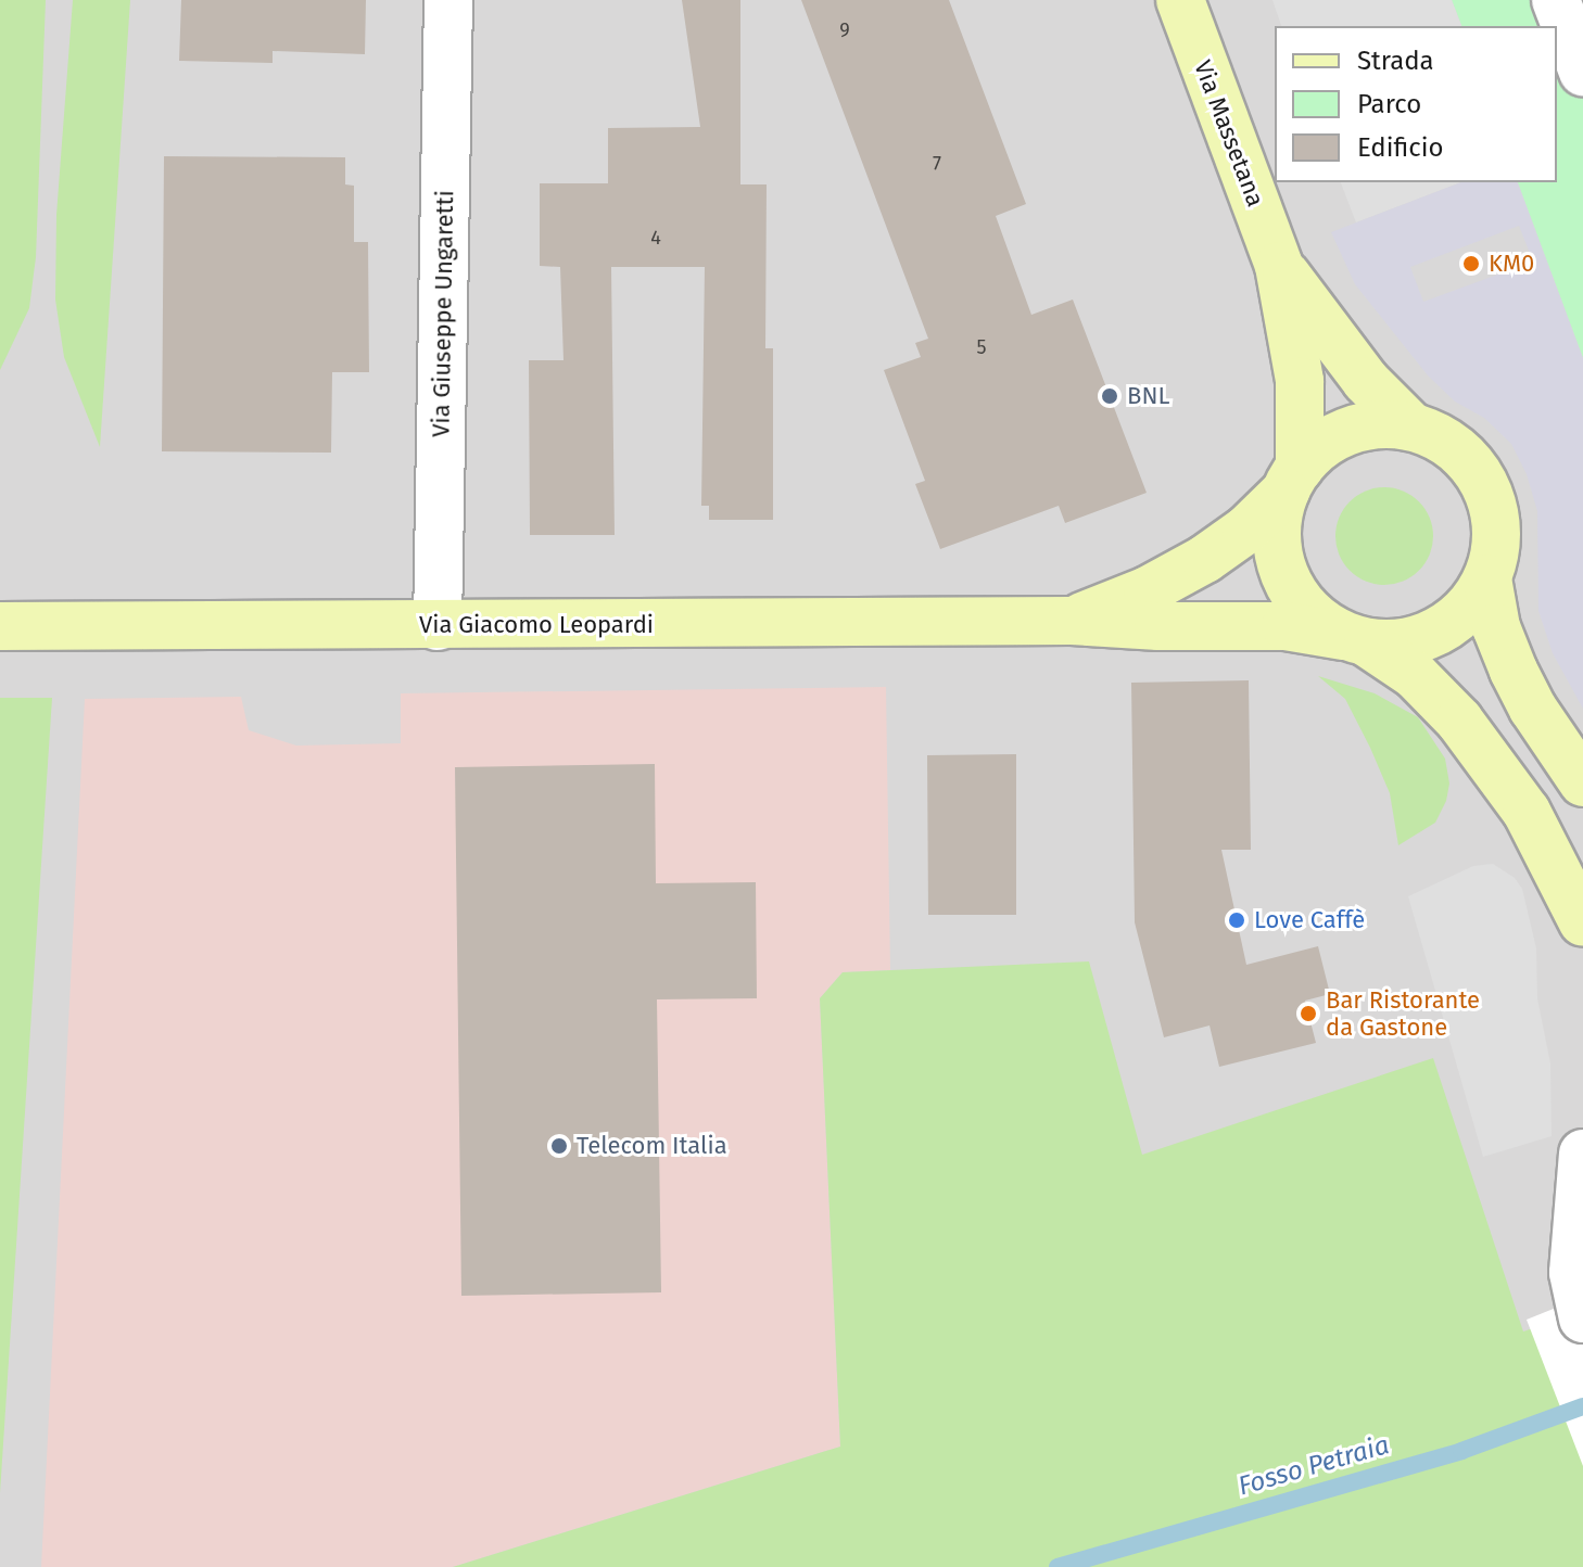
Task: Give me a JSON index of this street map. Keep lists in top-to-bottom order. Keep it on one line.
{"streets":{"main road":["Via Massetana","Via Giacomo Leopardi"],"street":["Via Giuseppe Ungaretti"]},"crossings":[["Via Massetana","Via Giacomo Leopardi"],["Via Giuseppe Ungaretti","Via Giacomo Leopardi"]],"water":["Fosso Petraia"],"places":["KM0","BNL","Love Caffè","Bar Ristorante da Gastone","Telecom Italia"],"house_numbers":["9","7","4","5"],"legend":["Strada","Parco","Edificio"]}
